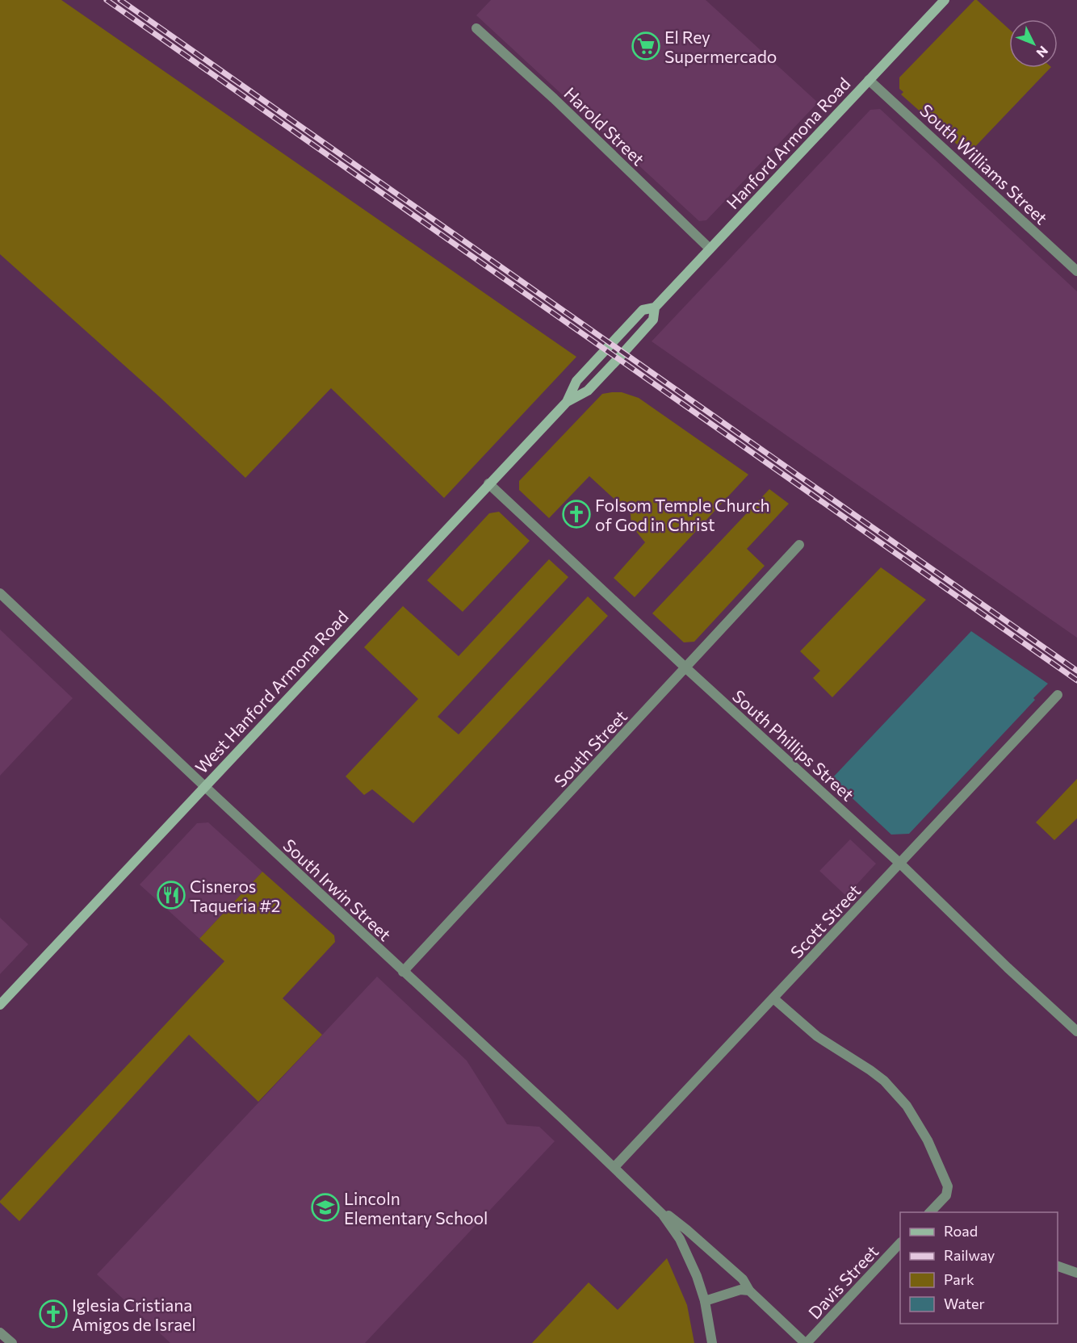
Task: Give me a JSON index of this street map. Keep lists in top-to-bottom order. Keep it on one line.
{"streets":{"main road":["Hanford Armona Road","West Hanford Armona Road"],"street":["Harold Street","South Williams Street","South Phillips Street","South Street","South Irwin Street","Scott Street","Davis Street"]},"crossings":[["Harold Street","Hanford Armona Road"],["Hanford Armona Road","South Williams Street"],["Hanford Armona Road","West Hanford Armona Road"],["West Hanford Armona Road","South Phillips Street"],["West Hanford Armona Road","South Irwin Street"],["South Phillips Street","South Street"],["South Phillips Street","Scott Street"],["South Street","South Irwin Street"],["South Irwin Street","Scott Street"]],"places":{"supermarket":["El Rey Supermercado"],"church":["Folsom Temple Church of God in Christ","Iglesia Cristiana Amigos de Israel"],"restaurant":["Cisneros Taqueria #2"],"school or university":["Lincoln Elementary School"]},"legend":["Road","Railway","Park","Water"],"north":"bottom right"}
